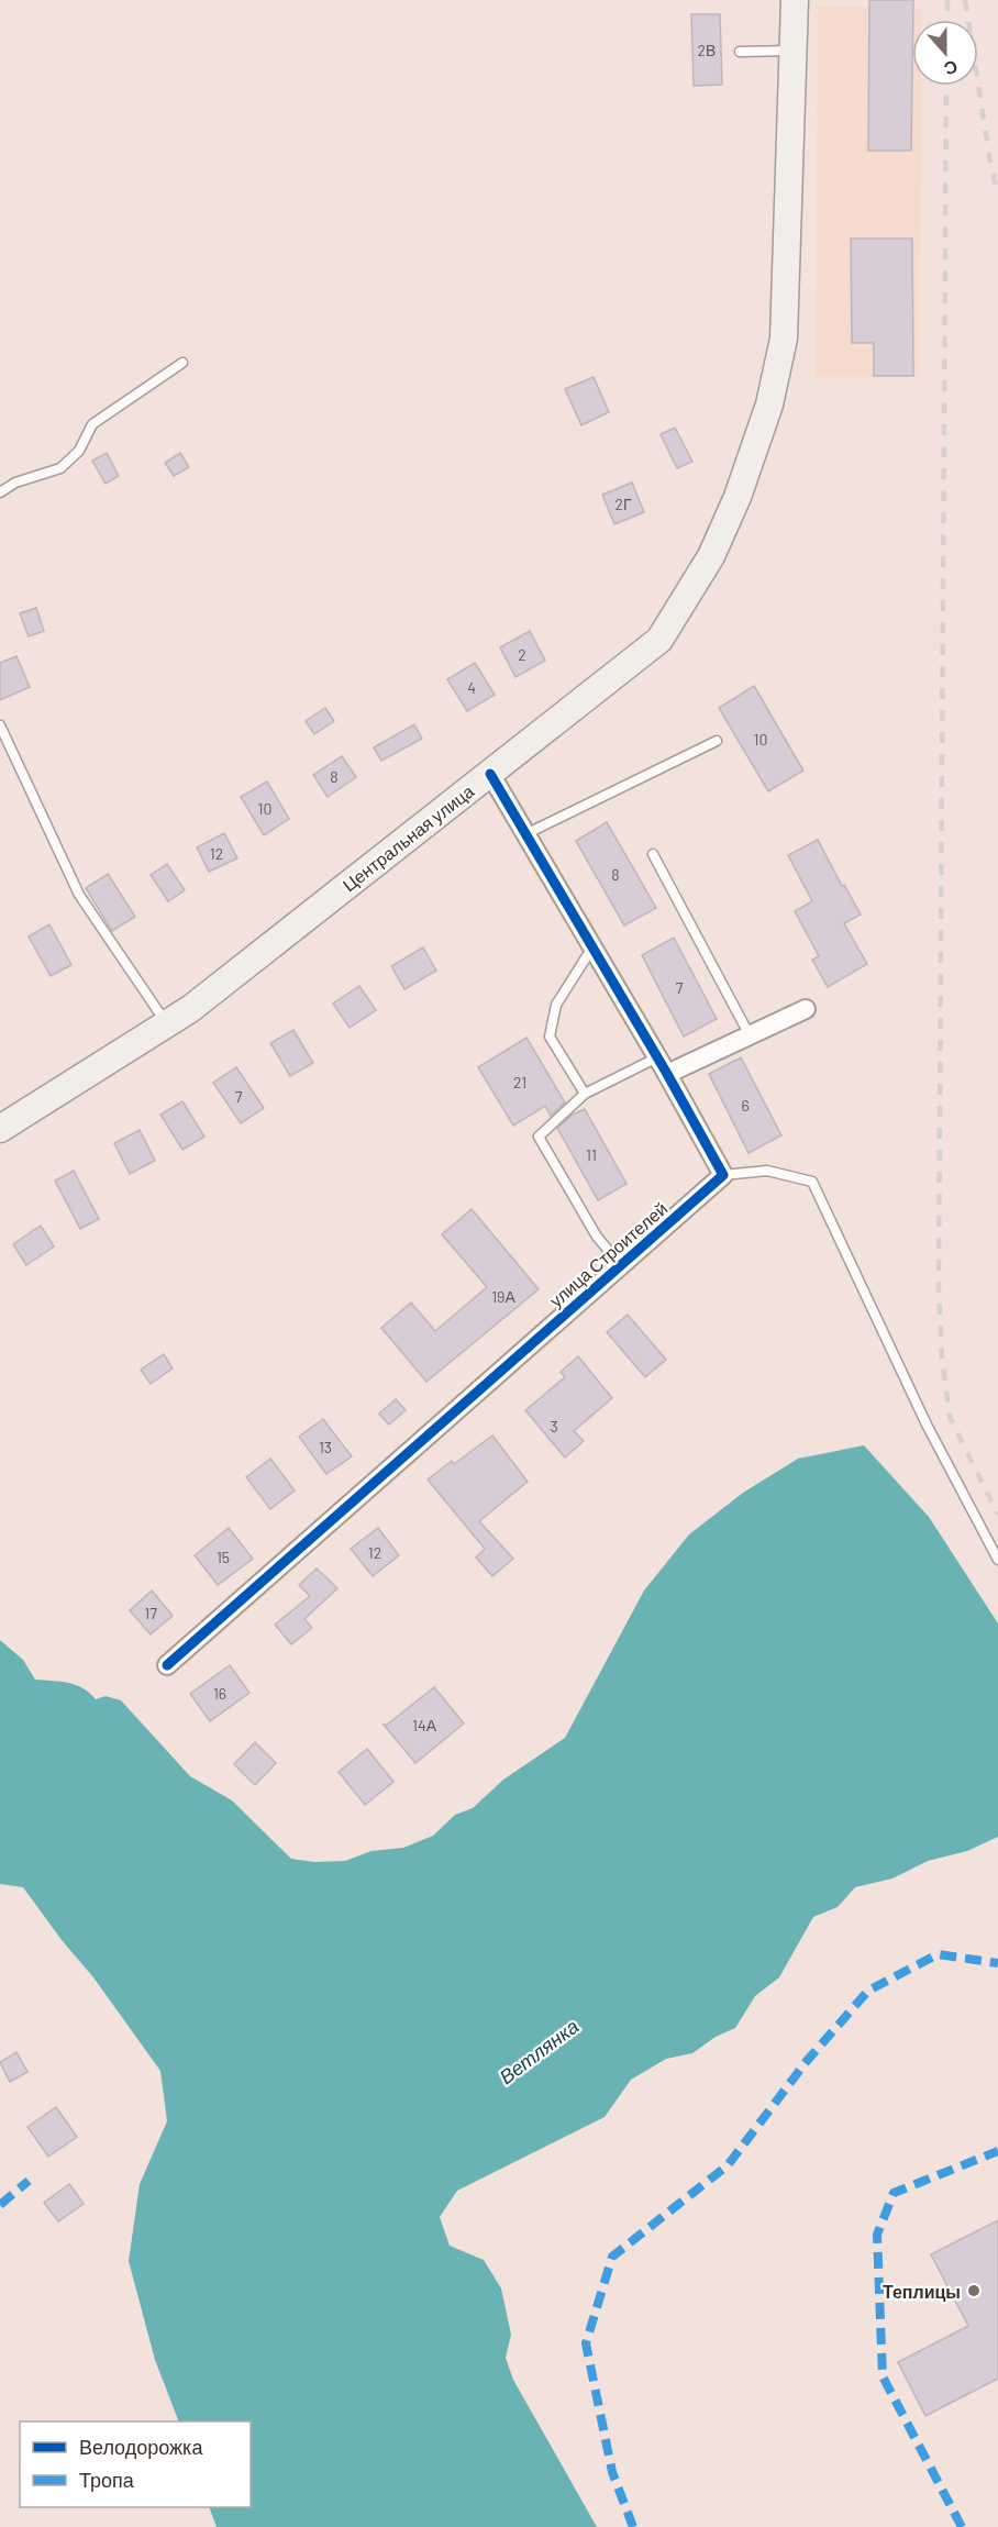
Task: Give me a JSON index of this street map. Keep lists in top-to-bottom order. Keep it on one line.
{"streets":{"main road":["Центральная улица"],"street":["улица Строителей"]},"water":["Ветлянка"],"places":["Теплицы"],"house_numbers":["2В","2Г","2","4","10","8","10","12","8","7","21","7","6","11","19А","3","13","12","15","17","16","14А"],"legend":["Велодорожка","Тропа"],"north":"bottom"}
